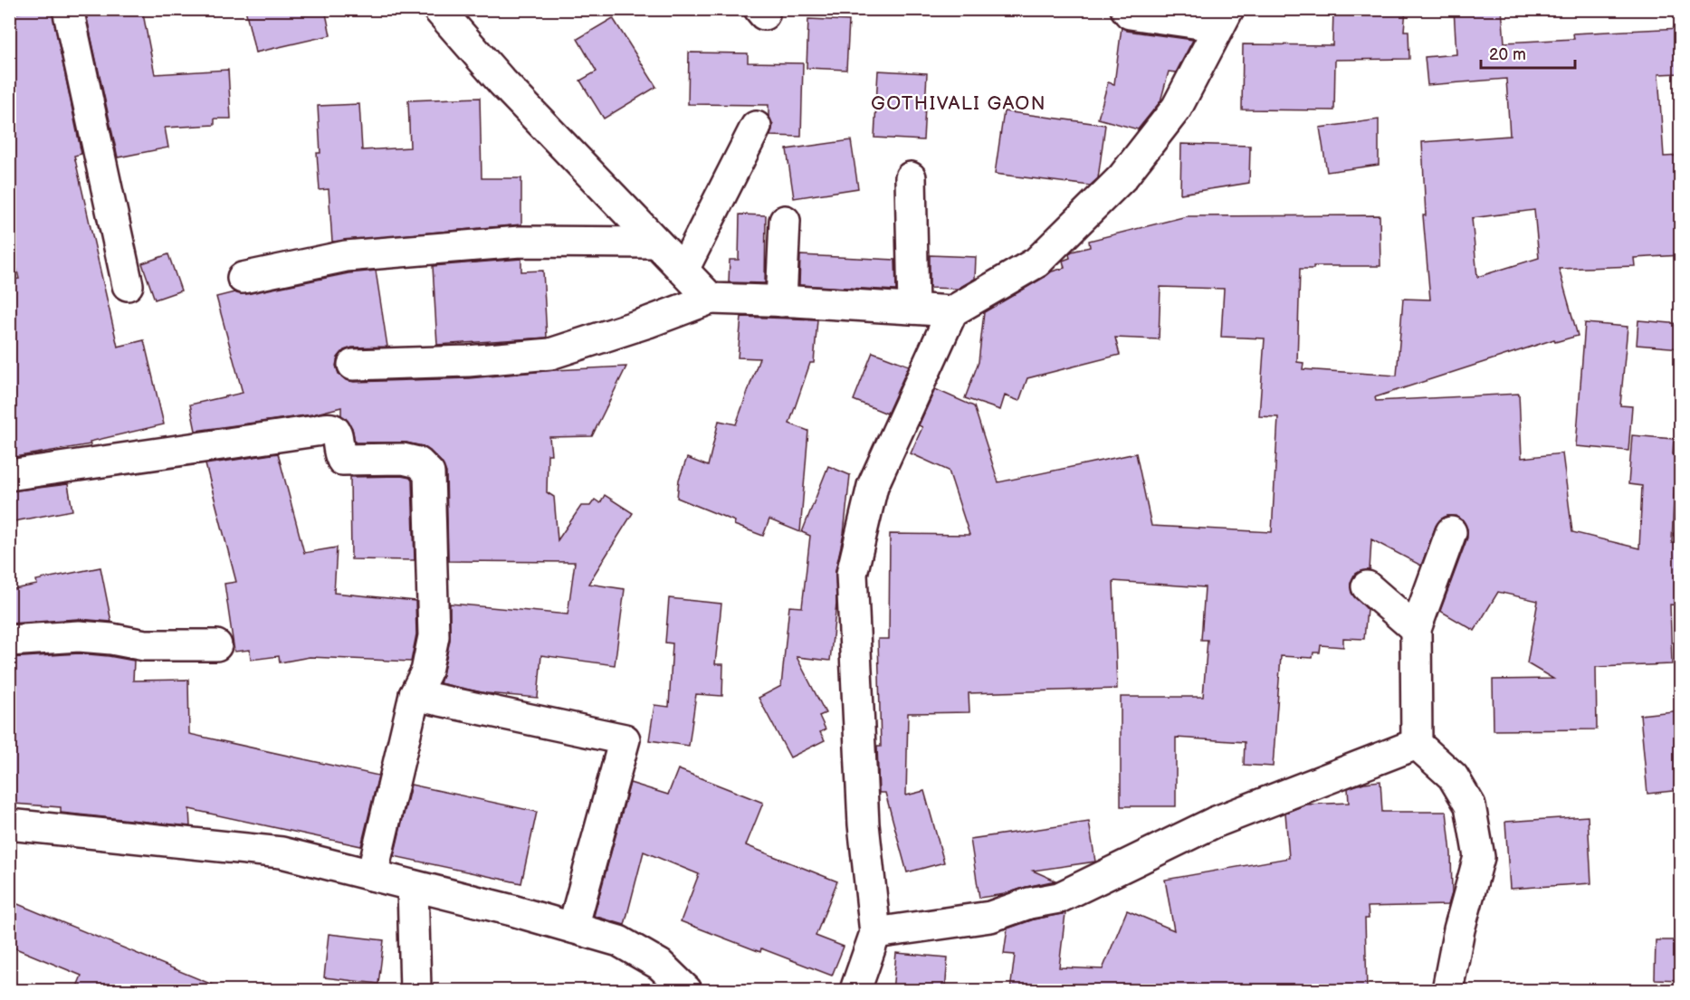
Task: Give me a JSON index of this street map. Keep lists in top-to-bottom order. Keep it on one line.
{"districts":["GOTHIVALI GAON"],"scale_bar":"20 m"}
